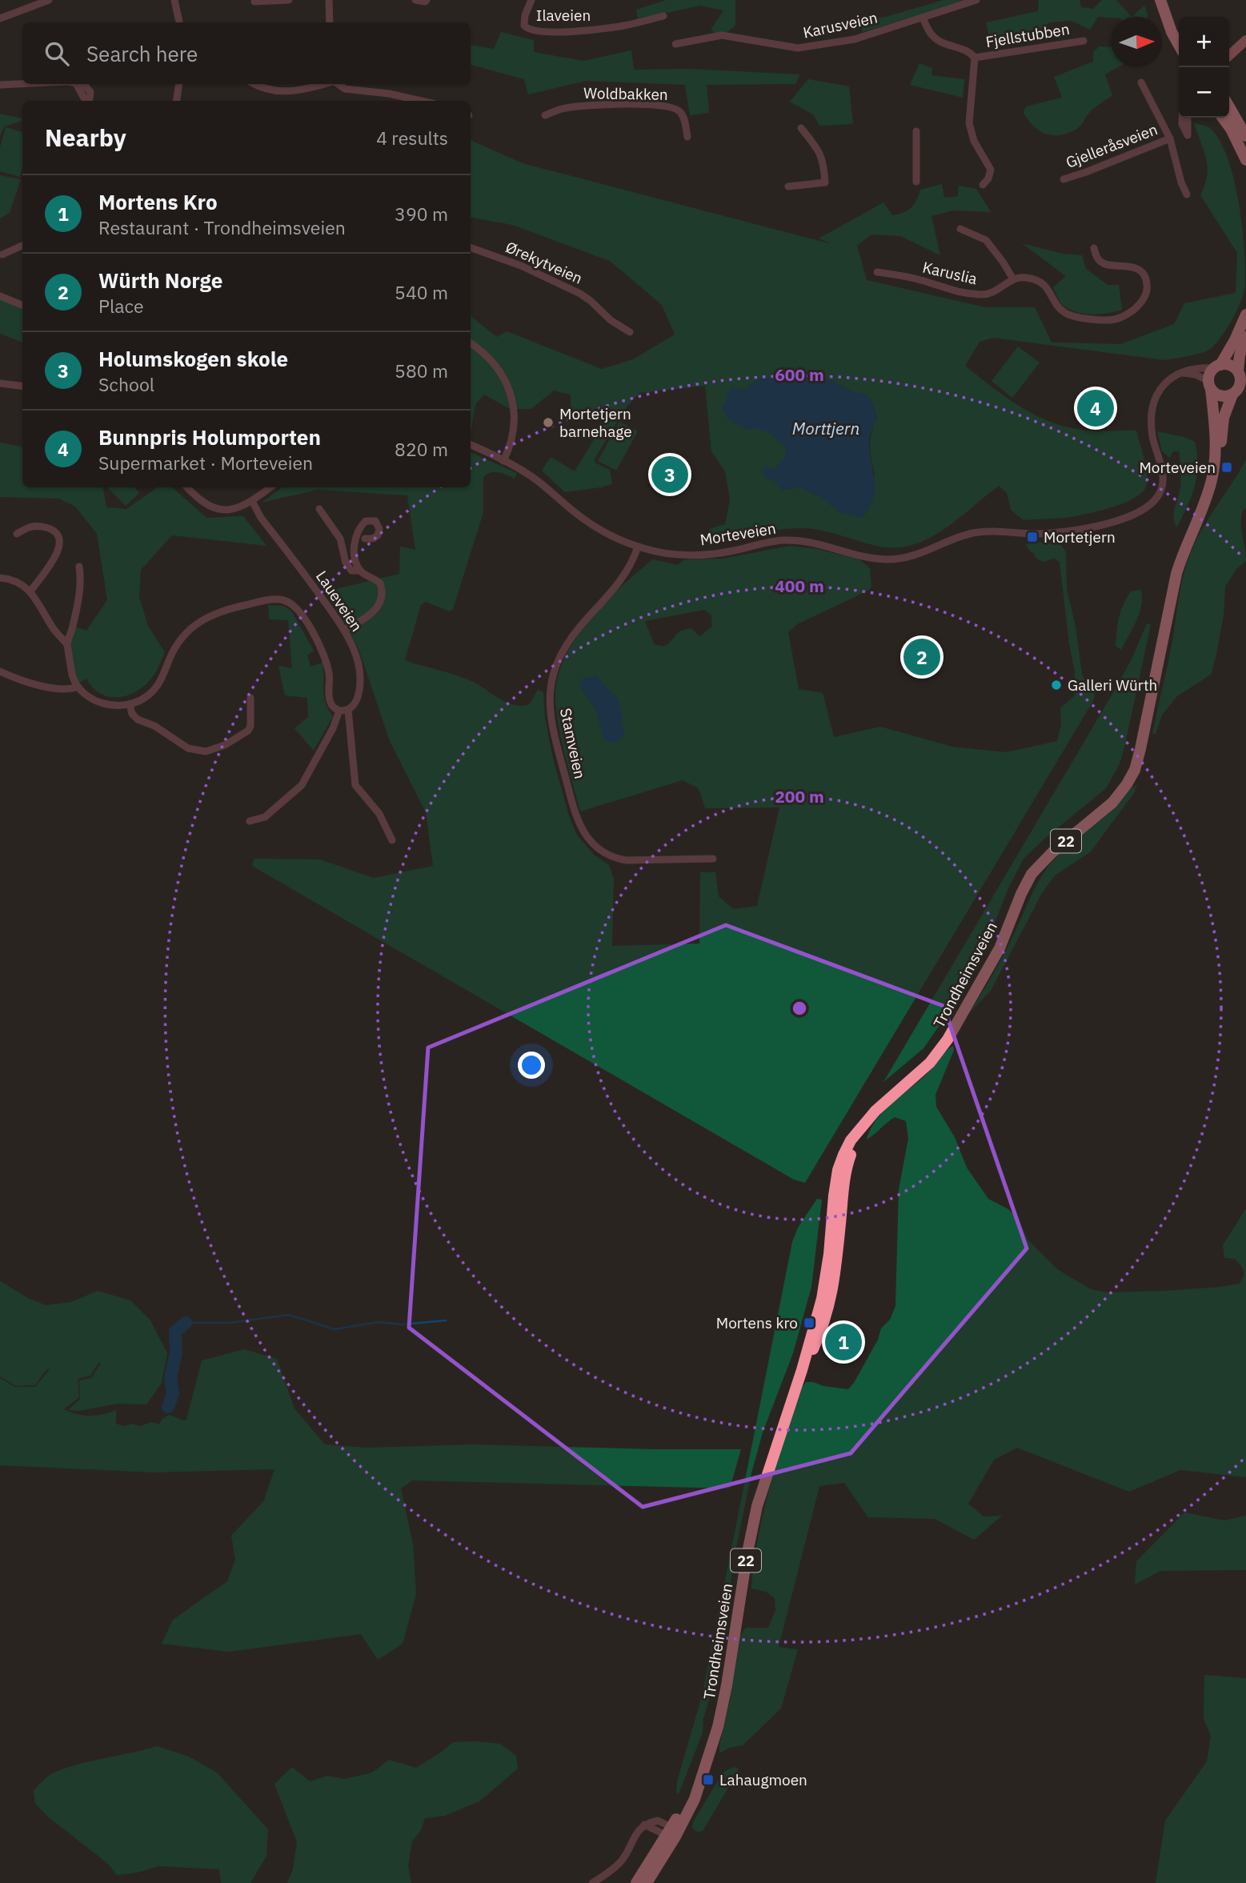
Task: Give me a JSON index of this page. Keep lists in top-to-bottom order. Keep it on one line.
{"streets":{"main road":["22","Trondheimsveien"],"street":["Ilaveien","Karusveien","Fjellstubben","Woldbakken","Gjelleråsveien","Ørekytveien","Karuslia","Morteveien","Laueveien","Stamveien"]},"crossings":[["Karusveien","Fjellstubben"],["Morteveien","Stamveien"],["Morteveien","22"],["Morteveien","Trondheimsveien"],["22","Trondheimsveien"]],"water":["Morttjern"],"places":{"other":["Mortetjern barnehage","Galleri Würth"],"transit":["Morteveien","Mortetjern","Mortens kro","Lahaugmoen"]},"north":"right","page":{"map_buttons":["+","−"],"search":"Search here","heading":["Nearby","4 results"],"list":[{"mark":"1","name":"Mortens Kro","note":"Restaurant · Trondheimsveien","value":"390 m"},{"mark":"2","name":"Würth Norge","note":"Place","value":"540 m"},{"mark":"3","name":"Holumskogen skole","note":"School","value":"580 m"},{"mark":"4","name":"Bunnpris Holumporten","note":"Supermarket · Morteveien","value":"820 m"}],"pins":["4","3","2","1"]},"rings":["600 m","400 m","200 m"]}
